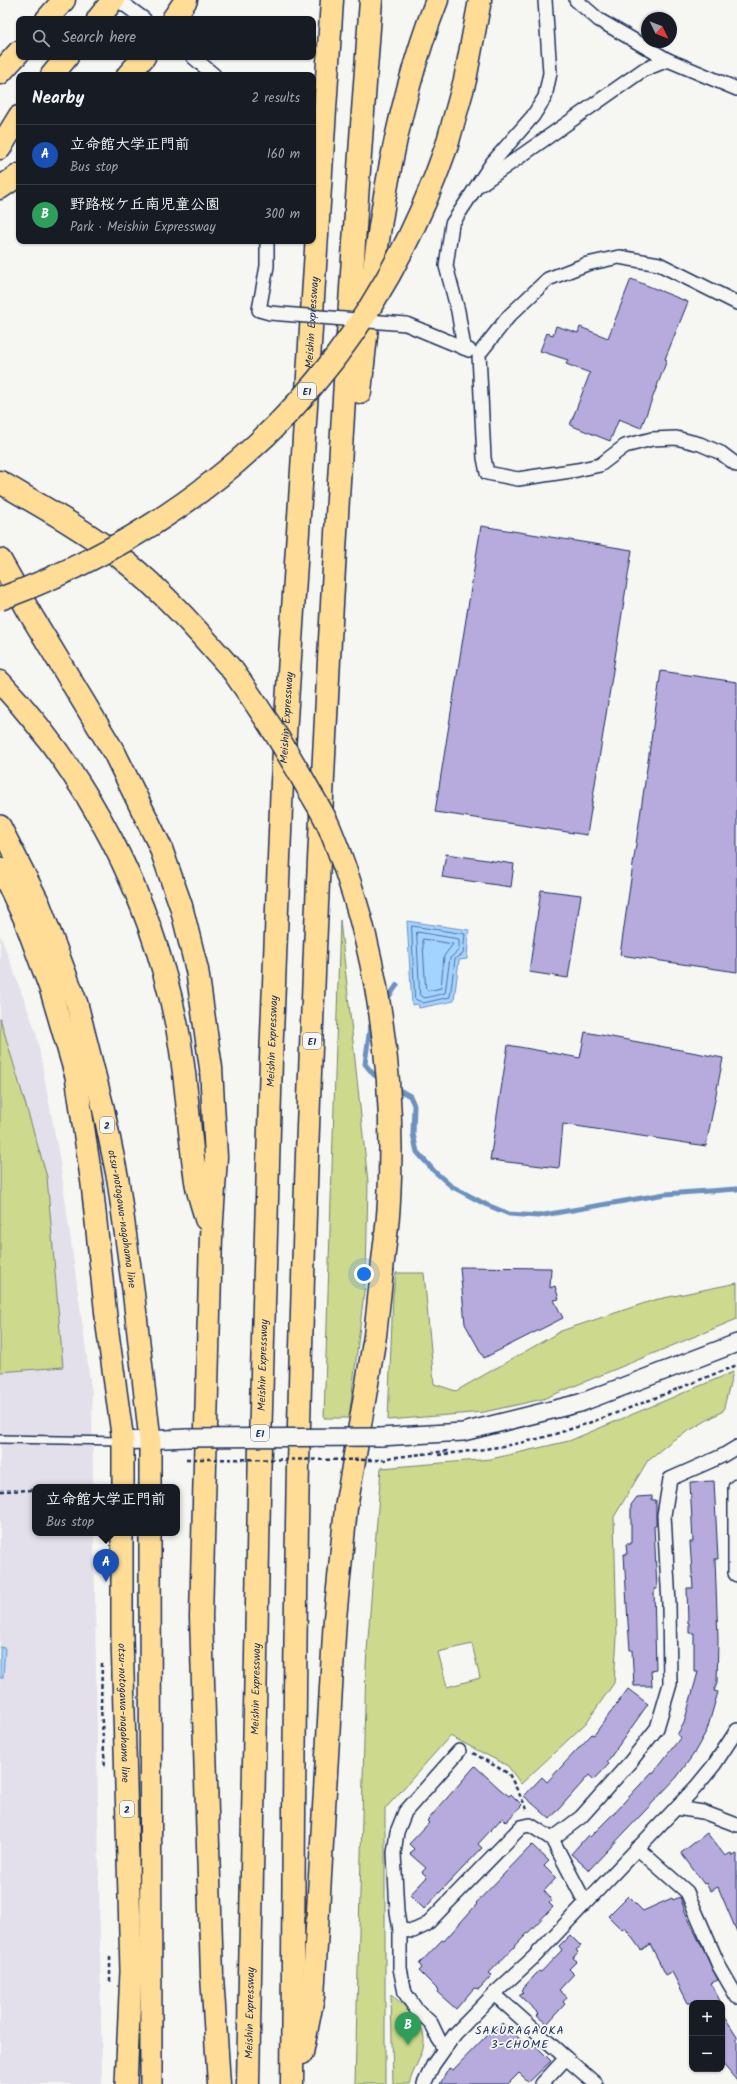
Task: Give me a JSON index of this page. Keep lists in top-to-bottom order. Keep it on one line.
{"streets":{"highway":["Meishin Expressway","E1"],"main road":["2","otsu-notogawa-nagahama line"]},"districts":["SAKURAGAOKA 3-CHOME"],"north":"bottom right","page":{"search":"Search here","heading":["Nearby","2 results"],"list":[{"mark":"A","name":"立命館大学正門前","note":"Bus stop","value":"160 m"},{"mark":"B","name":"野路桜ケ丘南児童公園","note":"Park · Meishin Expressway","value":"300 m"}],"popup":["立命館大学正門前","Bus stop"],"pins":["A","B"],"map_buttons":["+","−"]}}
